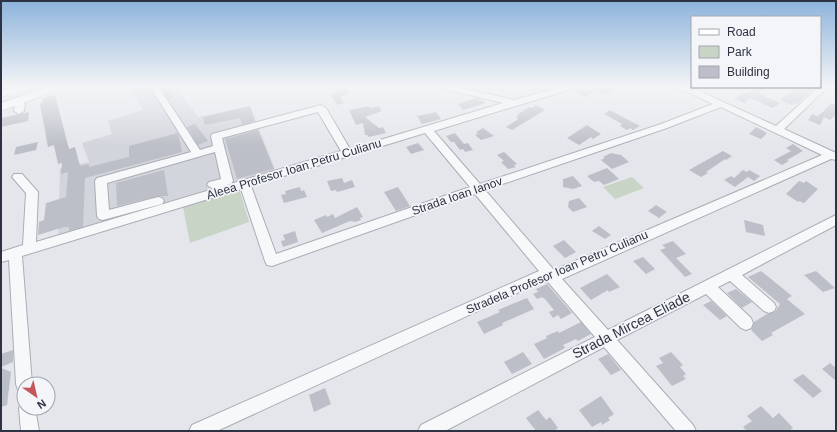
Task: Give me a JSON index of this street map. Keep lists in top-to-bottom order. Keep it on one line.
{"streets":{"street":["Aleea Profesor Ioan Petru Culianu","Strada Ioan Ianov","Stradela Profesor Ioan Petru Culianu","Strada Mircea Eliade"]},"crossings":[["Aleea Profesor Ioan Petru Culianu","Strada Ioan Ianov"]],"legend":["Road","Park","Building"],"north":"bottom right"}
